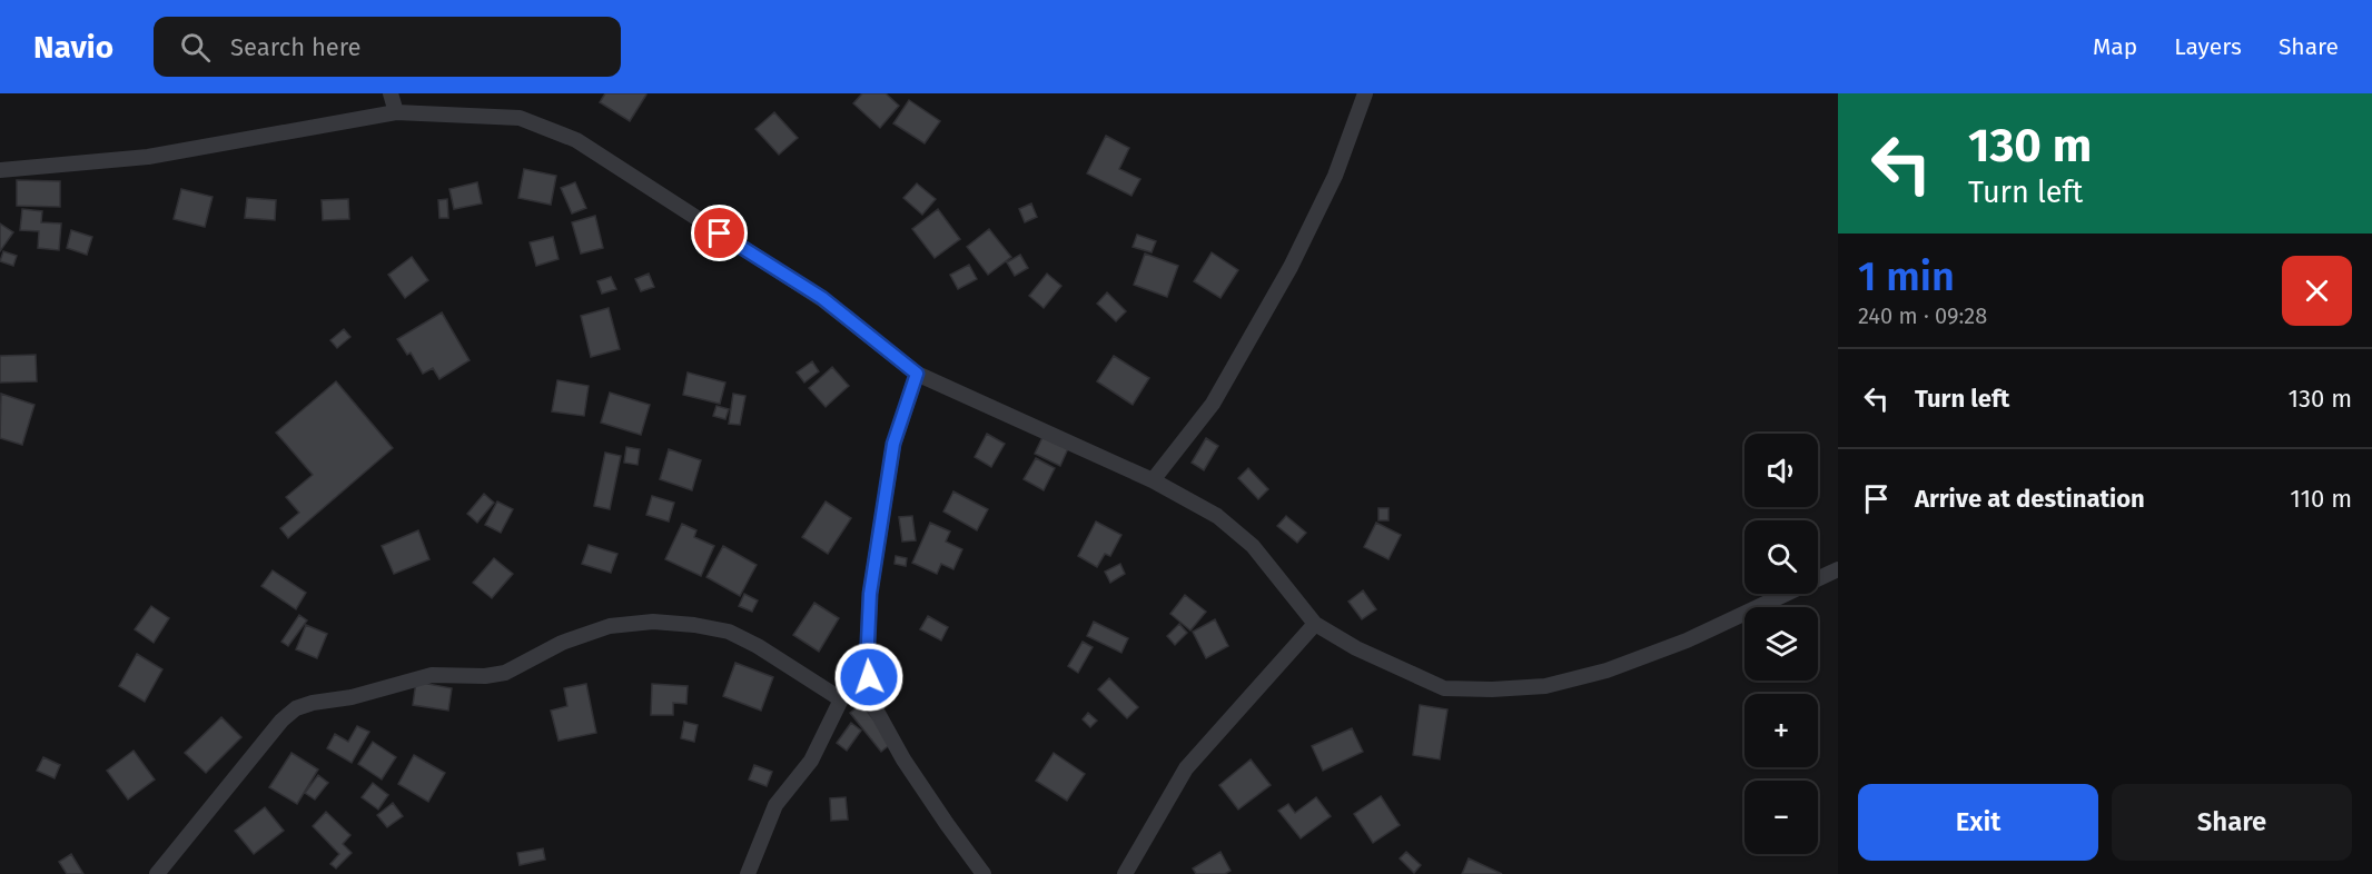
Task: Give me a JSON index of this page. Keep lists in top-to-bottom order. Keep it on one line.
{"page":{"header":"Navio","search":"Search here","nav":["Map","Layers","Share"],"turn":["130 m","Turn left"],"heading":["1 min","240 m · 09:28"],"list":[{"name":"Turn left","value":"130 m"},{"name":"Arrive at destination","value":"110 m"}],"map_buttons":["+","−"],"buttons":["Exit","Share"]}}
